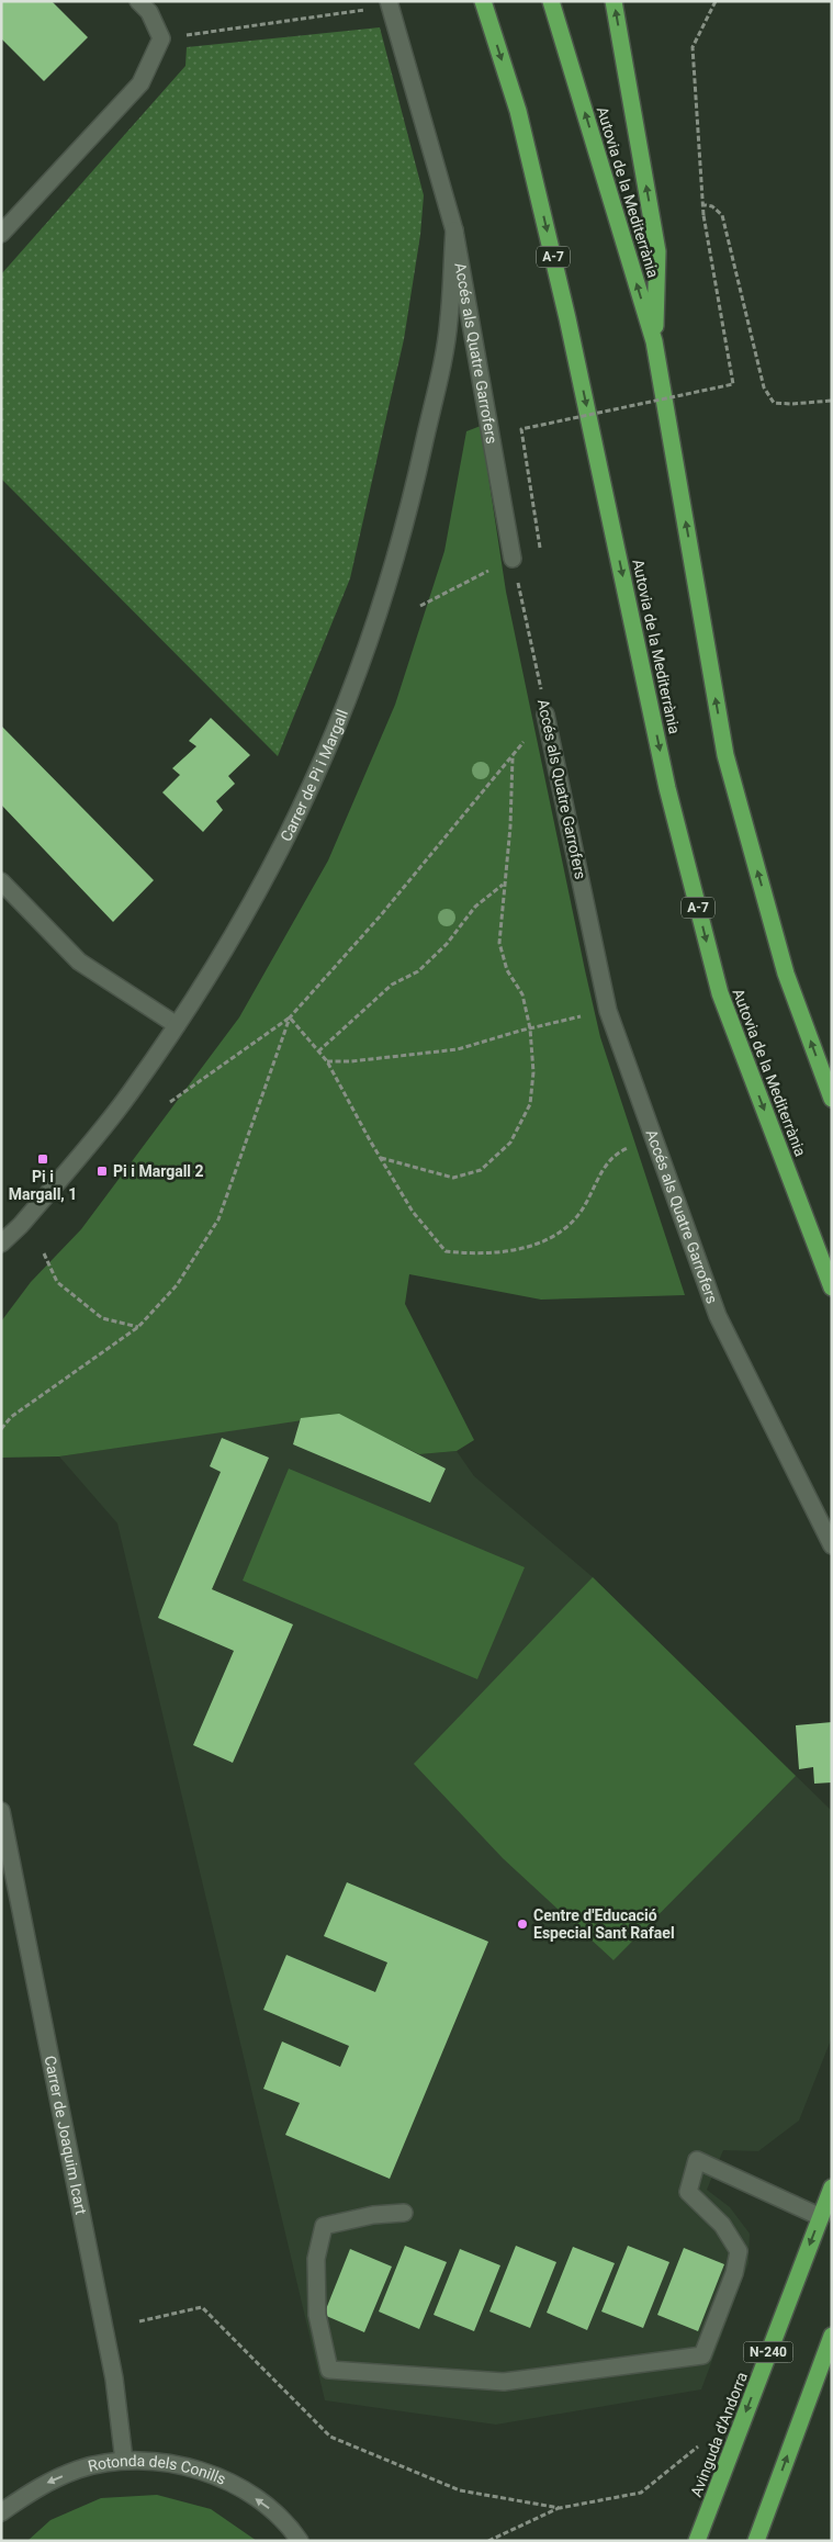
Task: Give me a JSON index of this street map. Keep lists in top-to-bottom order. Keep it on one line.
{"streets":{"highway":["Autovia de la Mediterrània","A-7","N-240","Avinguda d'Andorra"],"street":["Accés als Quatre Garrofers","Carrer de Pi i Margall","Carrer de Joaquim Icart","Rotonda dels Conills"]},"crossings":[["Accés als Quatre Garrofers","Carrer de Pi i Margall"],["Carrer de Joaquim Icart","Rotonda dels Conills"]],"one_way":["Rotonda dels Conills"],"places":{"transit":["Pi i Margall, 1","Pi i Margall 2"],"other":["Centre d'Educació Especial Sant Rafael"]}}
